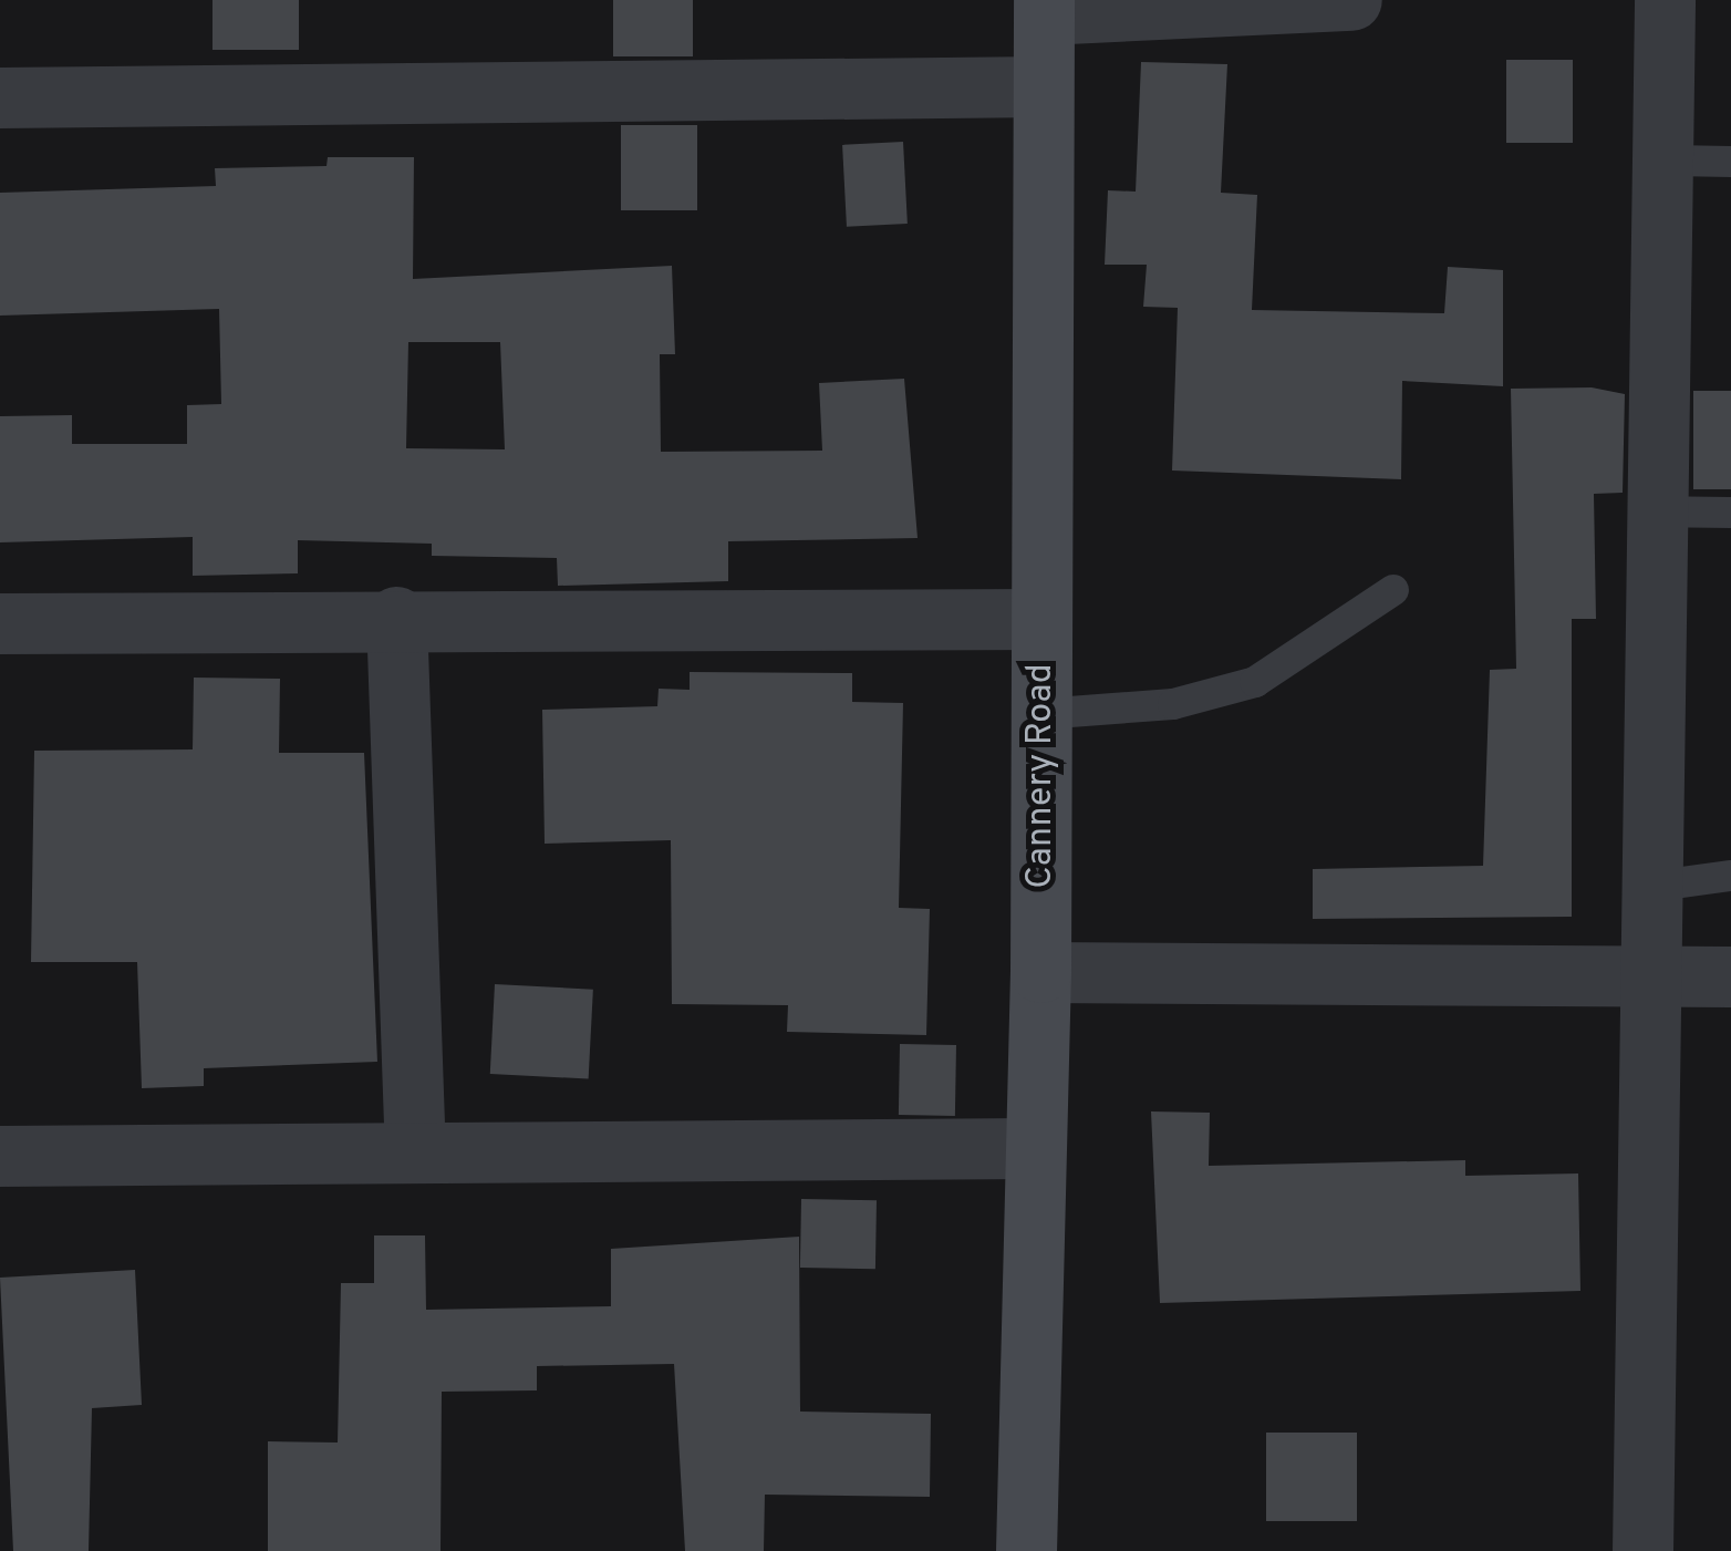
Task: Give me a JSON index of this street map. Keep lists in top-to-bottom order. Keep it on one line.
{"streets":{"main road":["Cannery Road"]}}
